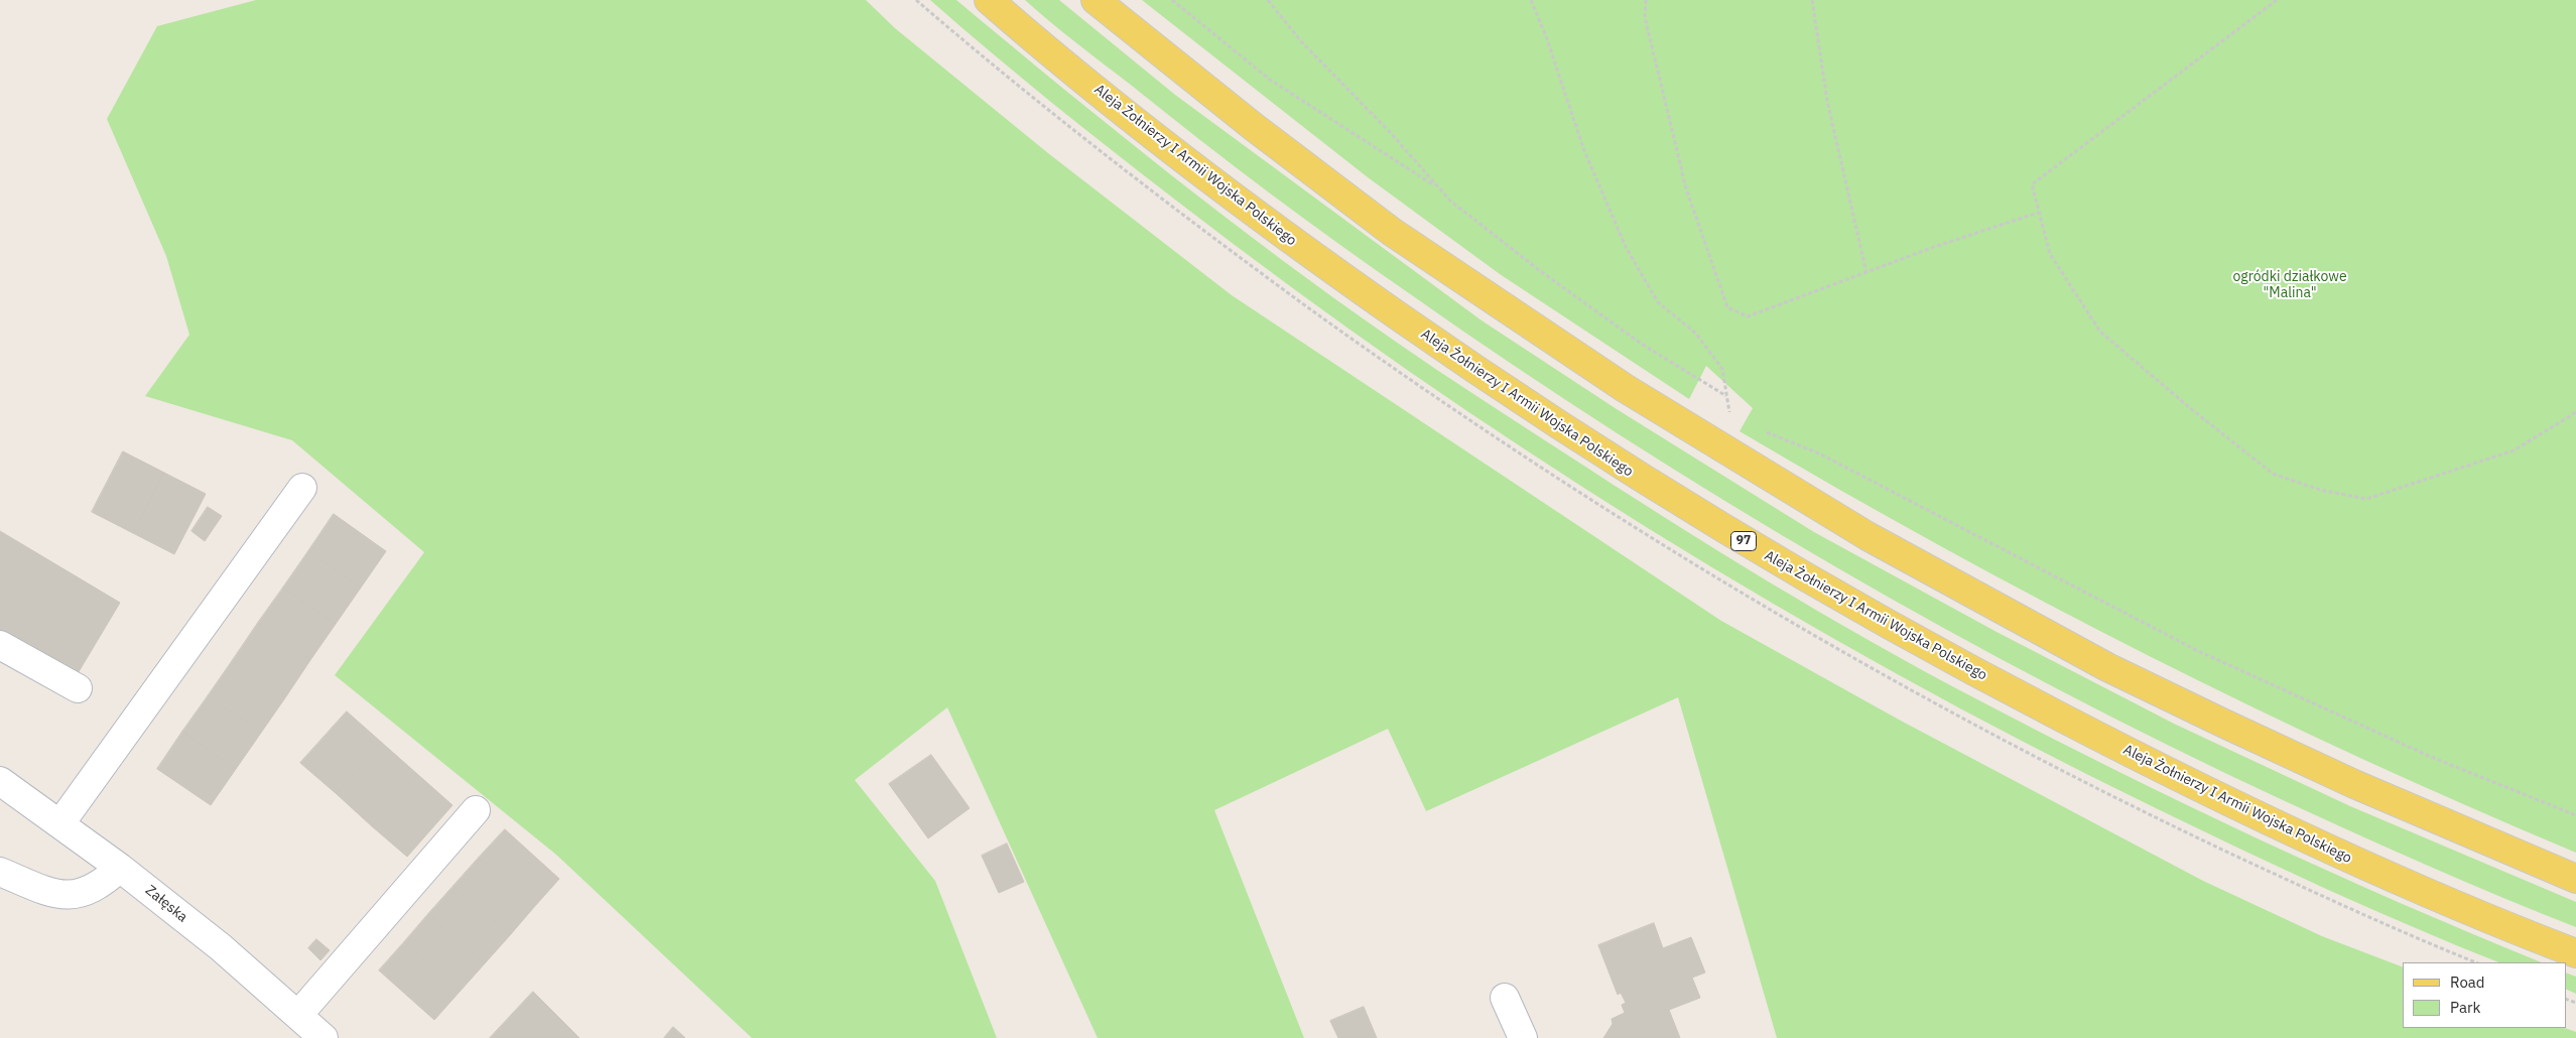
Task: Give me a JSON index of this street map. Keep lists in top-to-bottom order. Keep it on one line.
{"streets":{"main road":["Aleja Żołnierzy I Armii Wojska Polskiego","97"],"street":["Załęska"]},"parks":["ogródki działkowe \"Malina\""],"legend":["Road","Park"]}
